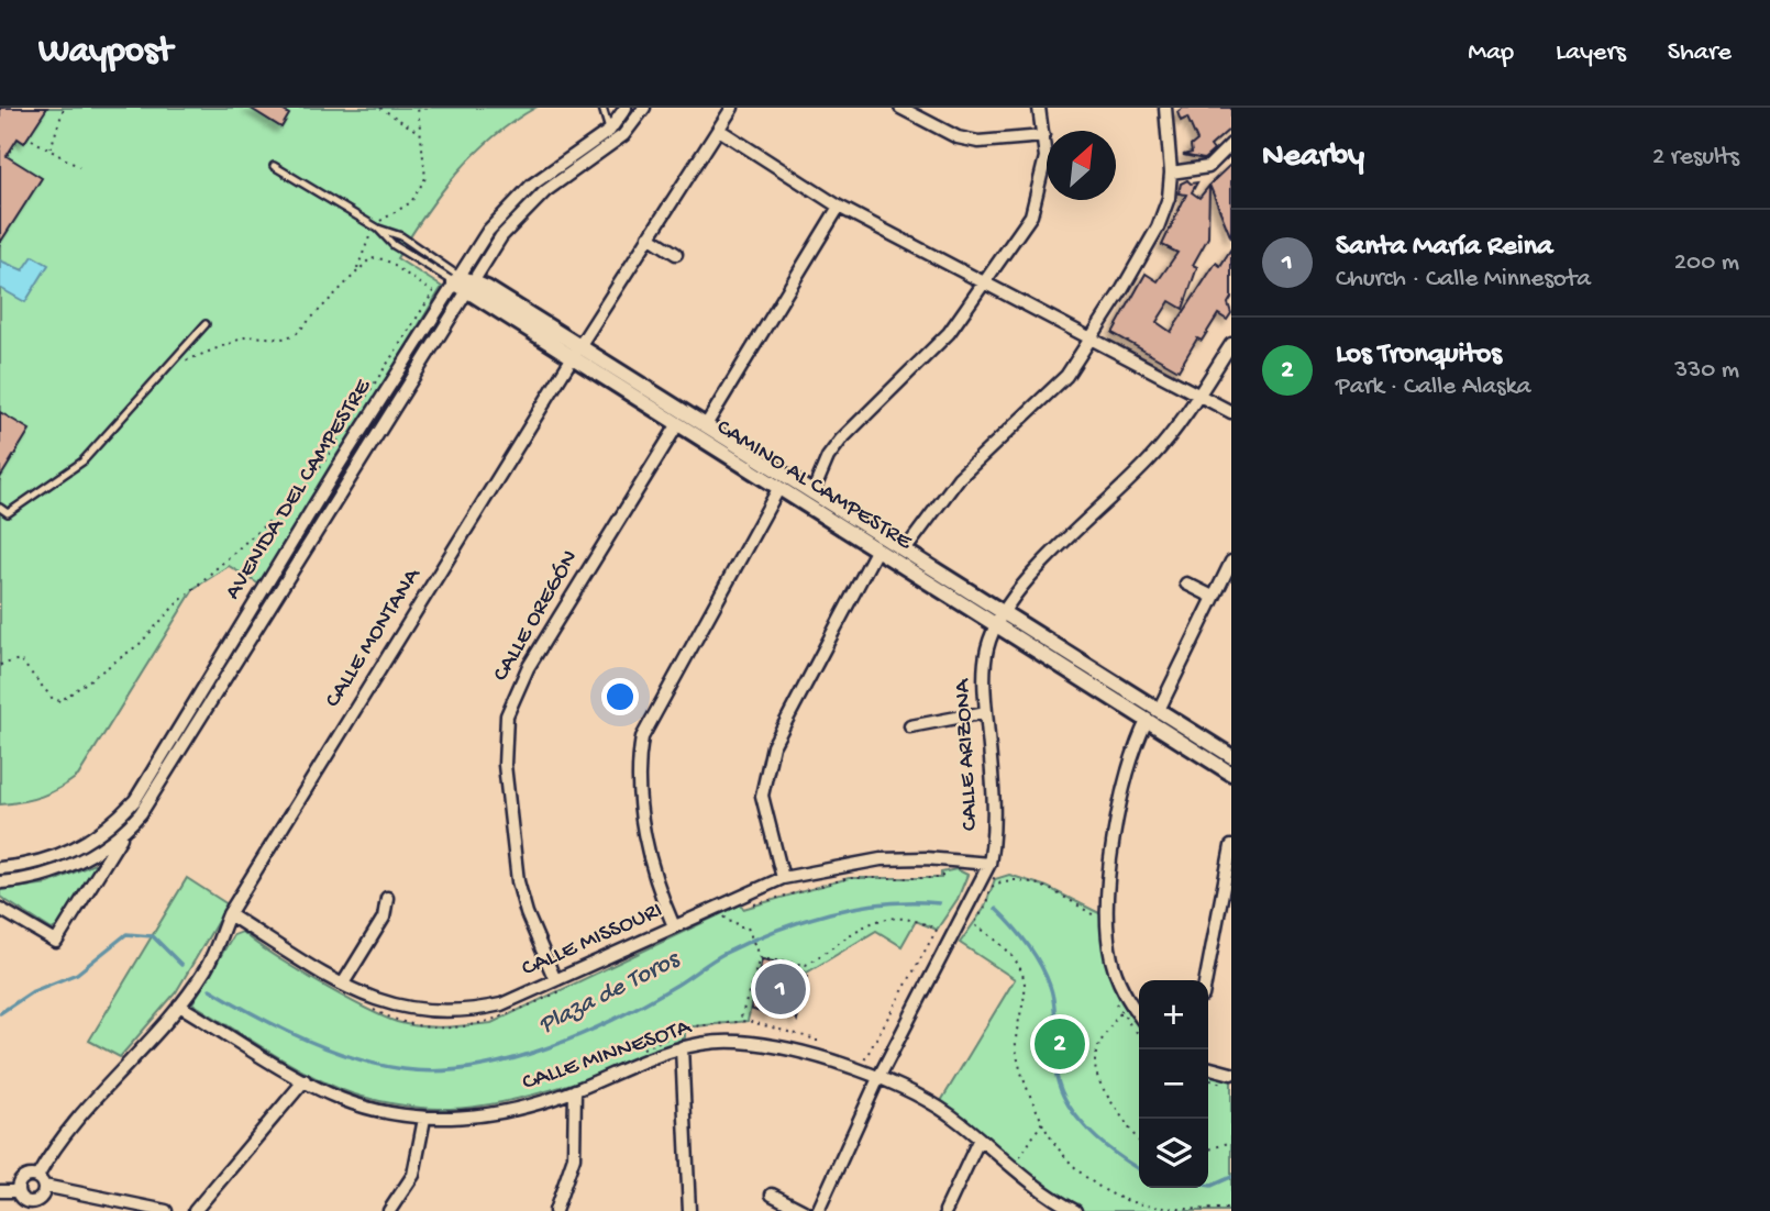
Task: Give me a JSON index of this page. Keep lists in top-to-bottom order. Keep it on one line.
{"streets":{"street":["CAMINO AL CAMPESTRE","AVENIDA DEL CAMPESTRE","CALLE OREGÓN","CALLE MONTANA","CALLE ARIZONA","CALLE MISSOURI","CALLE MINNESOTA"]},"crossings":[["CAMINO AL CAMPESTRE","AVENIDA DEL CAMPESTRE"],["CAMINO AL CAMPESTRE","CALLE OREGÓN"],["CAMINO AL CAMPESTRE","CALLE MONTANA"],["CAMINO AL CAMPESTRE","CALLE ARIZONA"],["CALLE OREGÓN","CALLE MISSOURI"],["CALLE MONTANA","CALLE MISSOURI"],["CALLE MONTANA","CALLE MINNESOTA"],["CALLE ARIZONA","CALLE MISSOURI"],["CALLE ARIZONA","CALLE MINNESOTA"]],"water":["Plaza de Toros"],"north":"top right","page":{"header":"Waypost","nav":["Map","Layers","Share"],"heading":["Nearby","2 results"],"list":[{"mark":"1","name":"Santa María Reina","note":"Church · Calle Minnesota","value":"200 m"},{"mark":"2","name":"Los Tronquitos","note":"Park · Calle Alaska","value":"330 m"}],"pins":["1","2"],"map_buttons":["+","−"]}}
